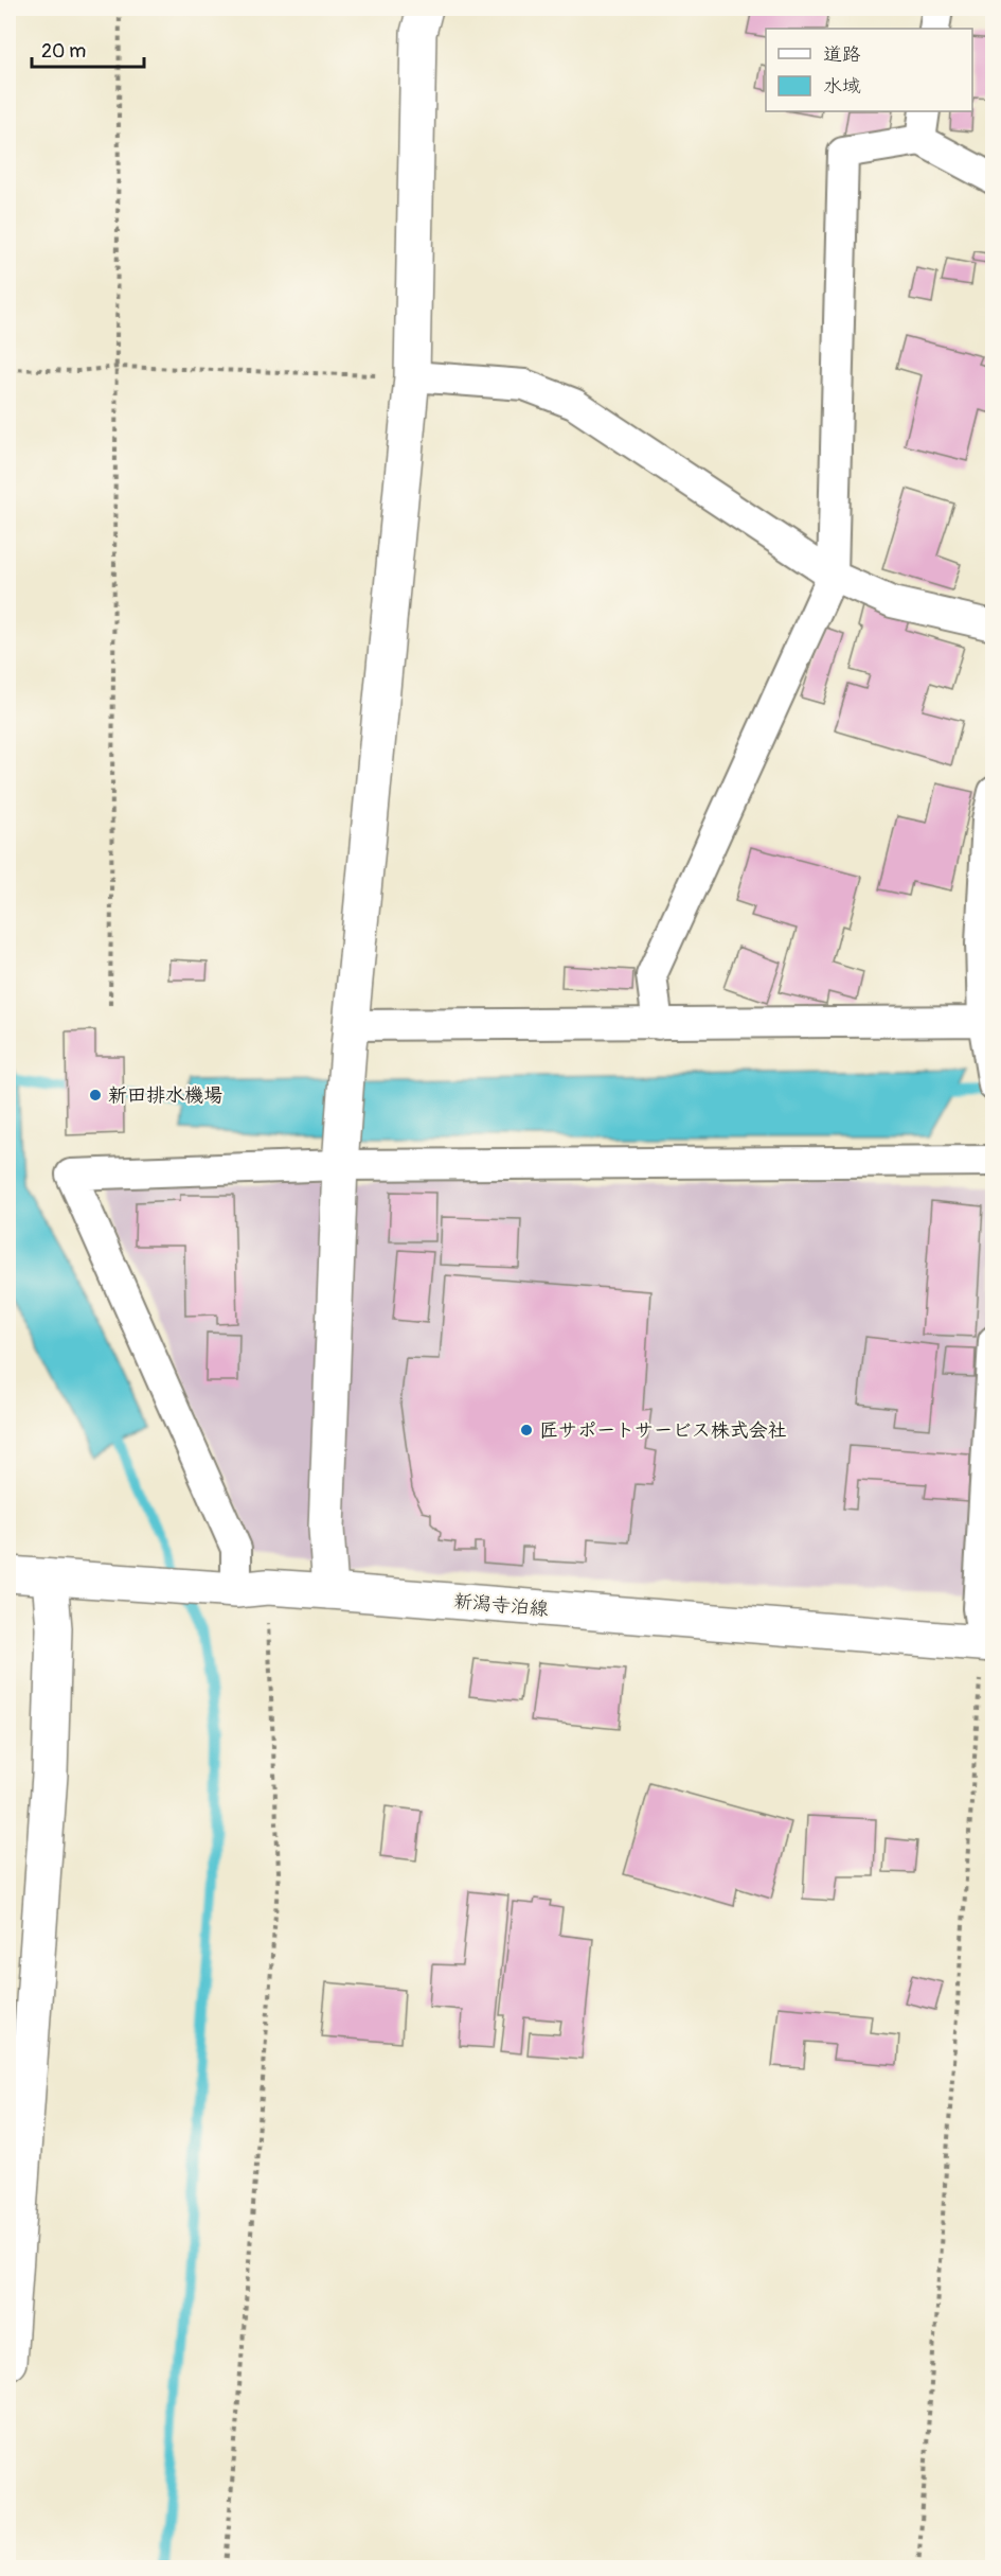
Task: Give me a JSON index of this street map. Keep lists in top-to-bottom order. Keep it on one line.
{"streets":{"street":["新潟寺泊線"]},"places":["新田排水機場","匠サポートサービス株式会社"],"legend":["道路","水域"],"scale_bar":"20 m"}
